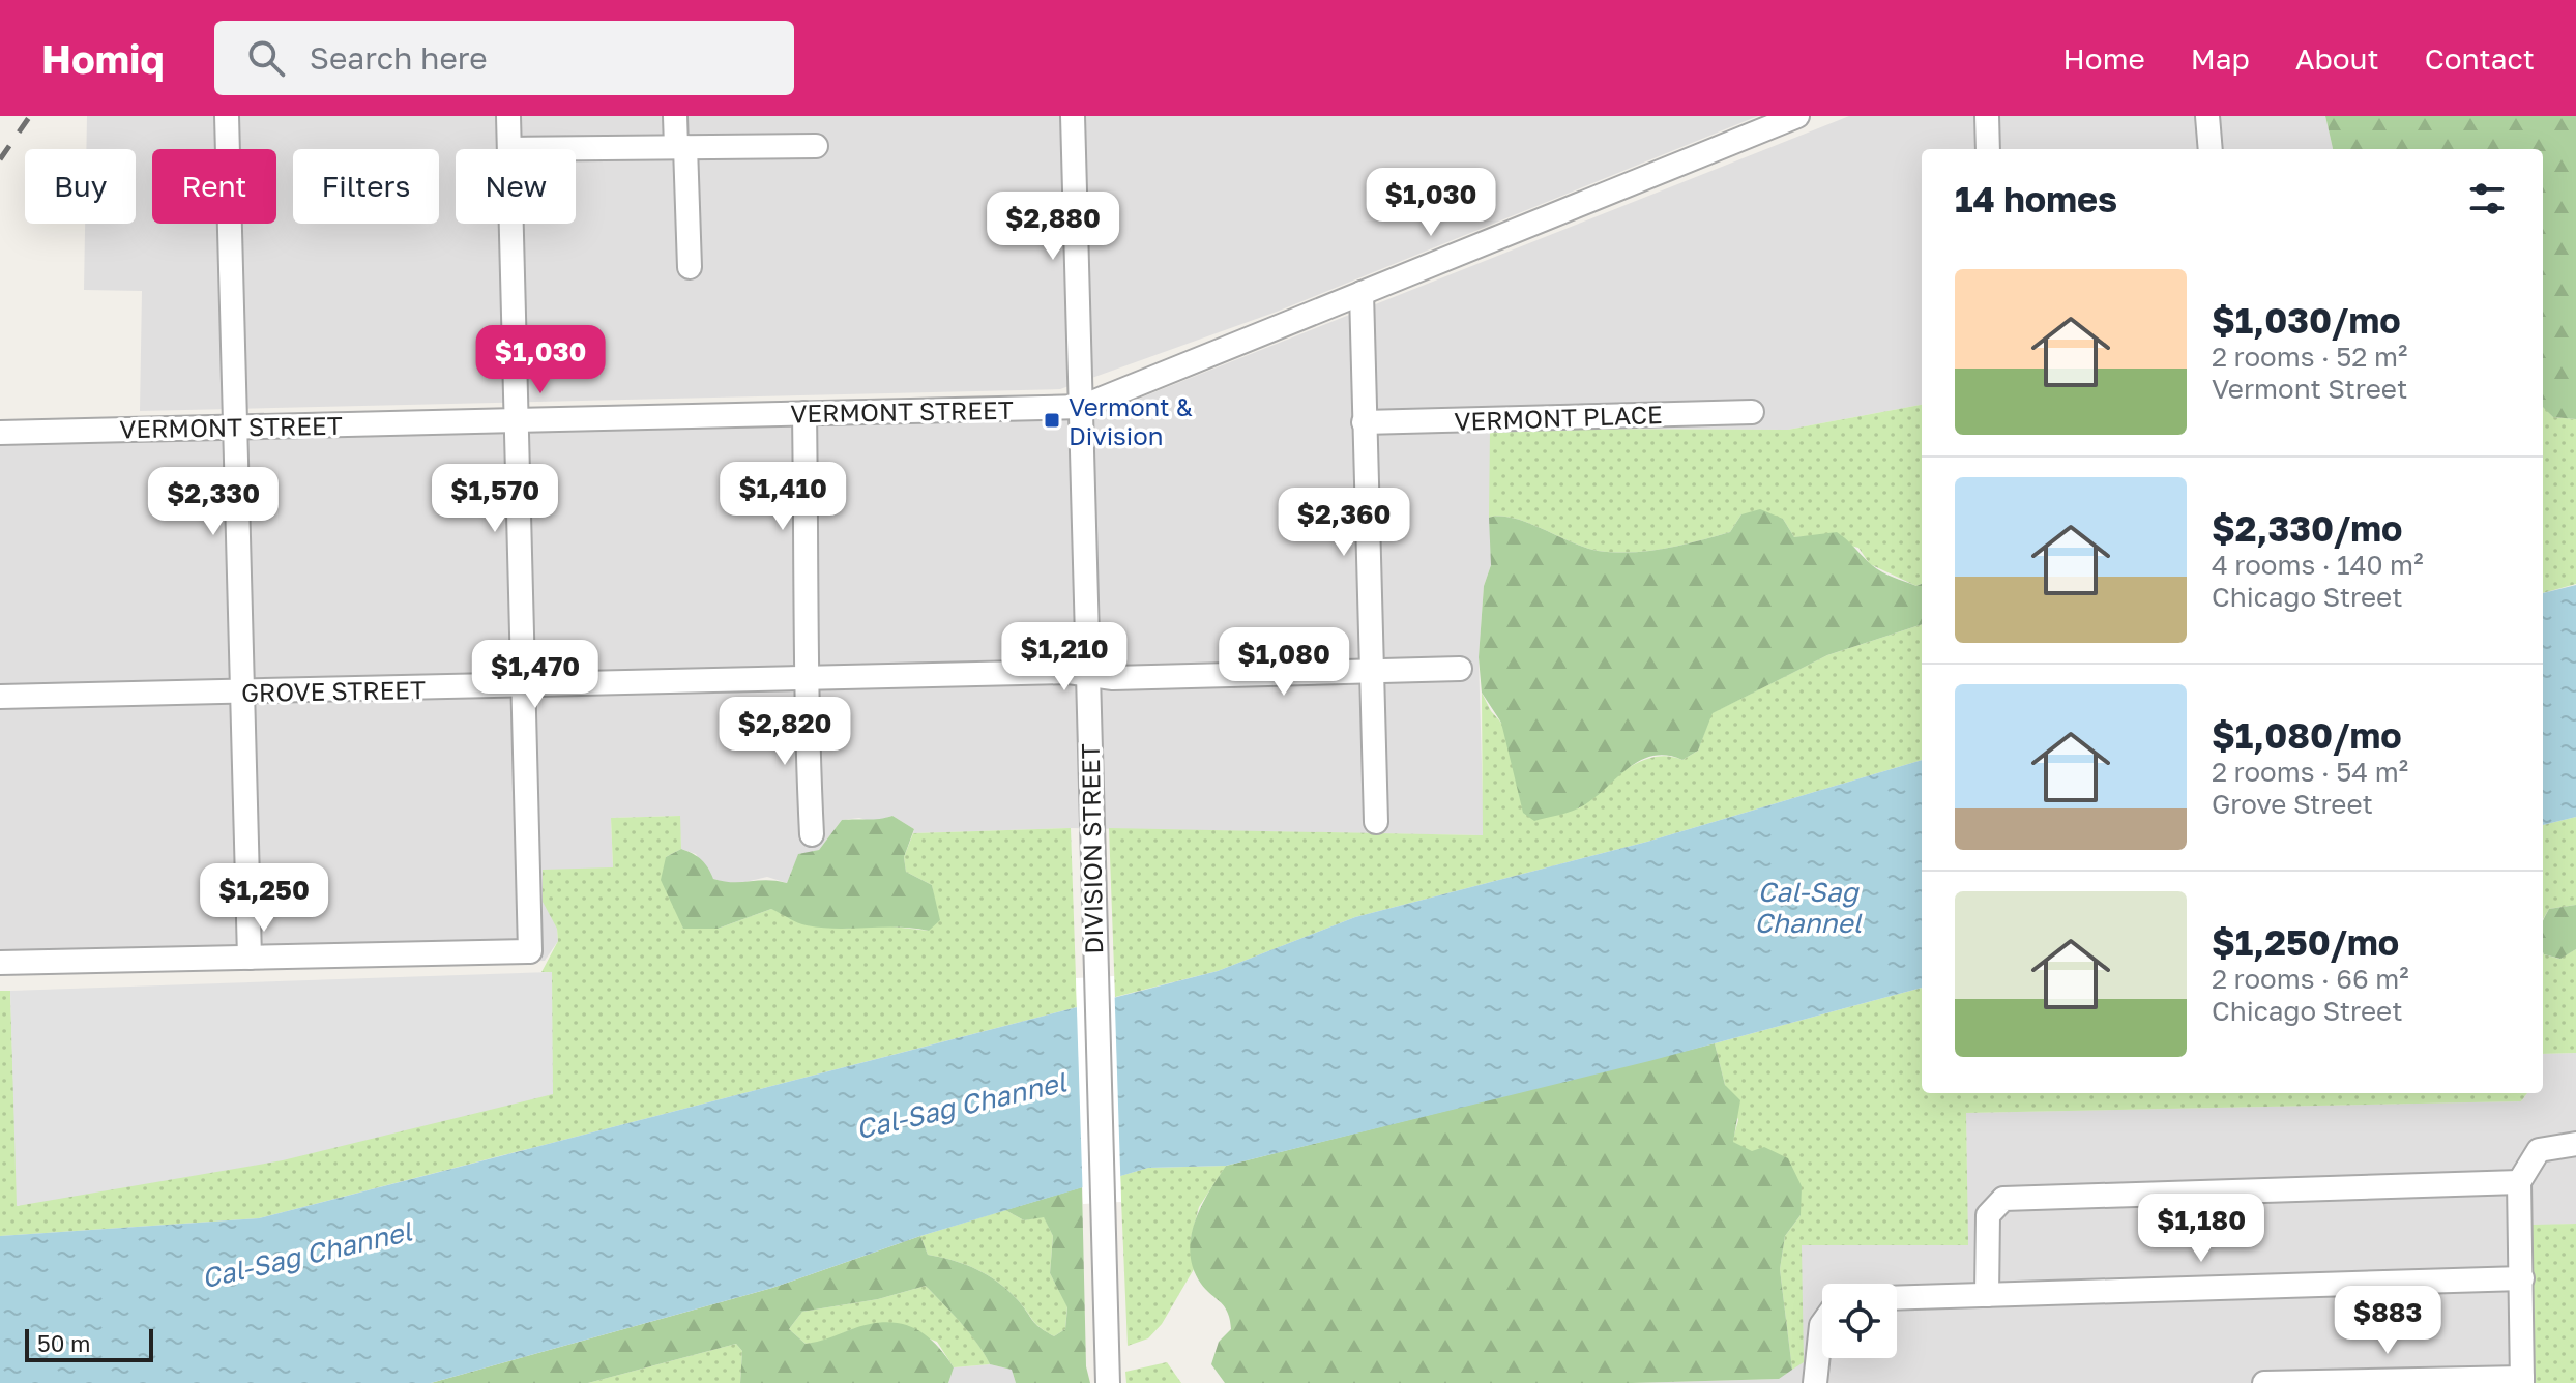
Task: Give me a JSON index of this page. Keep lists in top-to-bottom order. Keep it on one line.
{"streets":{"street":["VERMONT STREET","VERMONT PLACE","GROVE STREET","DIVISION STREET"]},"crossings":[["VERMONT STREET","DIVISION STREET"],["GROVE STREET","DIVISION STREET"]],"water":["Cal-Sag Channel"],"places":{"transit":["Vermont & Division"]},"scale_bar":"50 m","page":{"header":"Homiq","search":"Search here","nav":["Home","Map","About","Contact"],"chip":["Buy","Rent","Filters","New"],"heading":"14 homes","price":["$1,030","$2,880","$1,030","$1,410","$1,570","$2,330","$2,360","$1,210","$1,080","$1,470","$2,820","$1,250","$1,180","$883"],"list":[{"name":"$1,030/mo","note":"2 rooms · 52 m² · Vermont Street"},{"name":"$2,330/mo","note":"4 rooms · 140 m² · Chicago Street"},{"name":"$1,080/mo","note":"2 rooms · 54 m² · Grove Street"},{"name":"$1,250/mo","note":"2 rooms · 66 m² · Chicago Street"}],"scale":"50 m"}}
